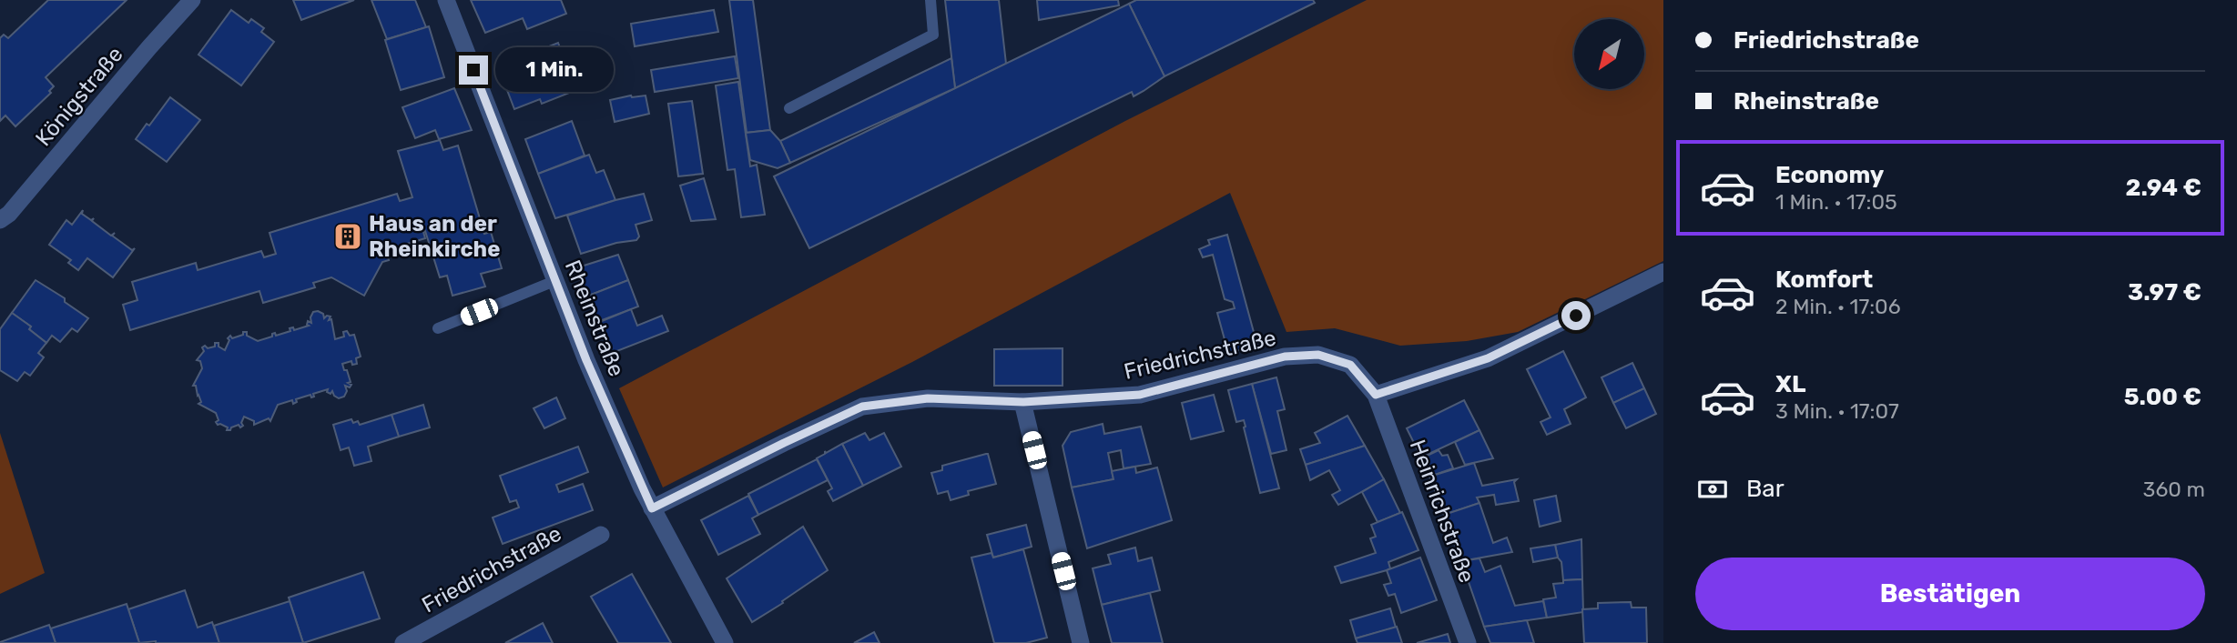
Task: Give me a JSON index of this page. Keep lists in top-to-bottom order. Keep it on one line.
{"streets":{"street":["Königstraße","Rheinstraße","Friedrichstraße","Heinrichstraße"]},"crossings":[["Rheinstraße","Friedrichstraße"],["Friedrichstraße","Heinrichstraße"]],"places":{"building":["Haus an der Rheinkirche"]},"north":"bottom left","page":{"banner":["Friedrichstraße","Rheinstraße"],"bubble":"1 Min.","list":[{"name":"Economy","note":"1 Min. · 17:05","value":"2.94 €"},{"name":"Komfort","note":"2 Min. · 17:06","value":"3.97 €"},{"name":"XL","note":"3 Min. · 17:07","value":"5.00 €"}],"pay":["Bar","360 m"],"buttons":"Bestätigen"}}
